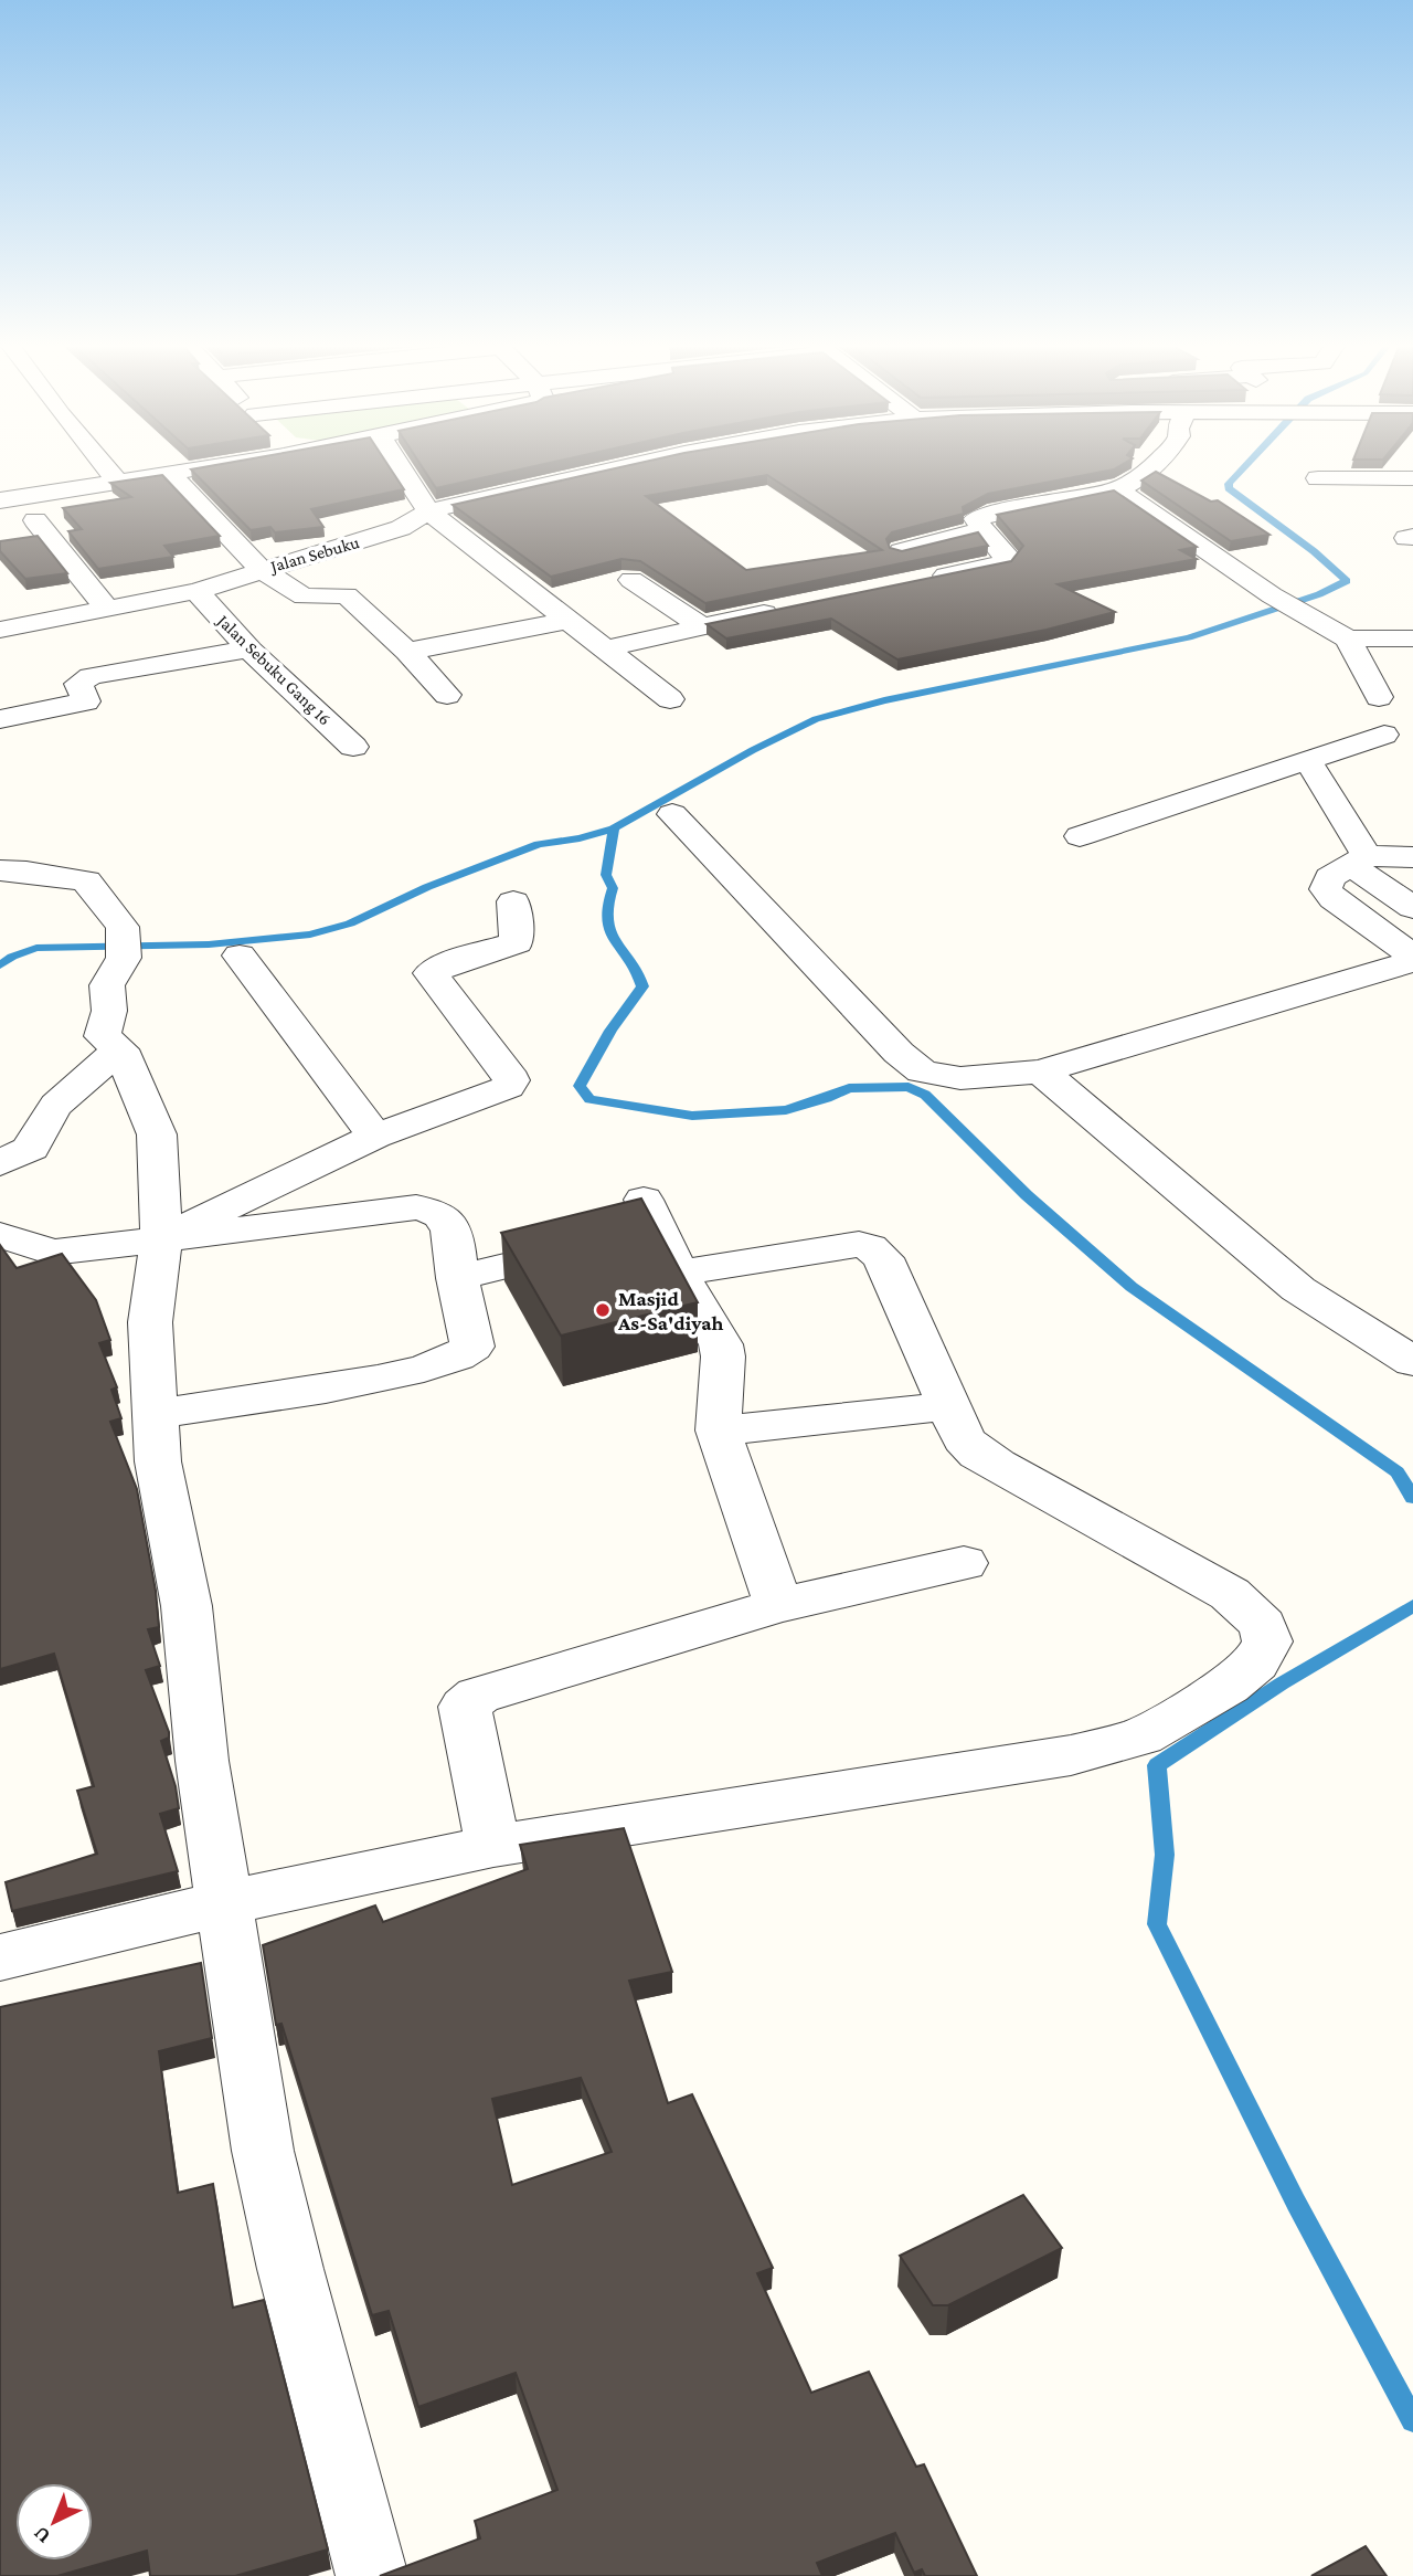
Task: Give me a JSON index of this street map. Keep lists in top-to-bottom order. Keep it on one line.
{"streets":{"street":["Jalan Sebuku","Jalan Sebuku Gang 16"]},"crossings":[["Jalan Sebuku","Jalan Sebuku Gang 16"]],"places":["Masjid As-Sa'diyah"],"north":"bottom left"}
